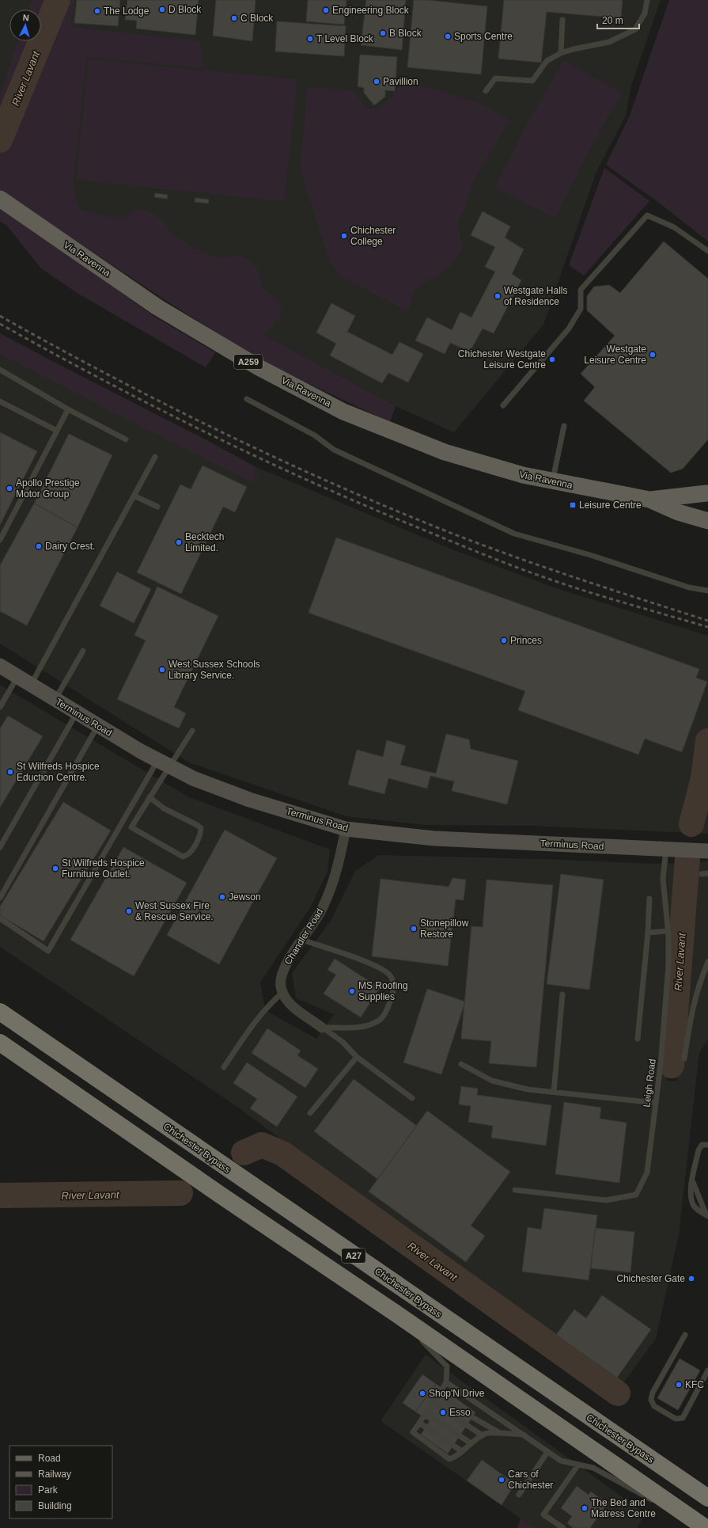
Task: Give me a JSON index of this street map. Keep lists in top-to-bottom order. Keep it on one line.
{"streets":{"highway":["Chichester Bypass","A27"],"main road":["Via Ravenna","A259"],"street":["Terminus Road","Chandler Road"],"lane":["Leigh Road"]},"crossings":[["Terminus Road","Chandler Road"],["Terminus Road","Leigh Road"]],"water":["River Lavant"],"places":{"other":["D Block","Engineering Block","The Lodge","C Block","B Block","Sports Centre","T Level Block","Pavillion","Chichester College","Westgate Halls of Residence","Westgate Leisure Centre","Chichester Westgate Leisure Centre","Apollo Prestige Motor Group","Becktech Limited.","Dairy Crest.","Princes","West Sussex Schools Library Service.","St Wilfreds Hospice Eduction Centre.","St Wilfreds Hospice Furniture Outlet.","Jewson","West Sussex Fire & Rescue Service.","Stonepillow Restore","MS Roofing Supplies","Chichester Gate","KFC","Shop'N Drive","Esso","Cars of Chichester","The Bed and Matress Centre"],"transit":["Leisure Centre"]},"legend":["Road","Railway","Park","Building"],"scale_bar":"20 m","north":"top"}
